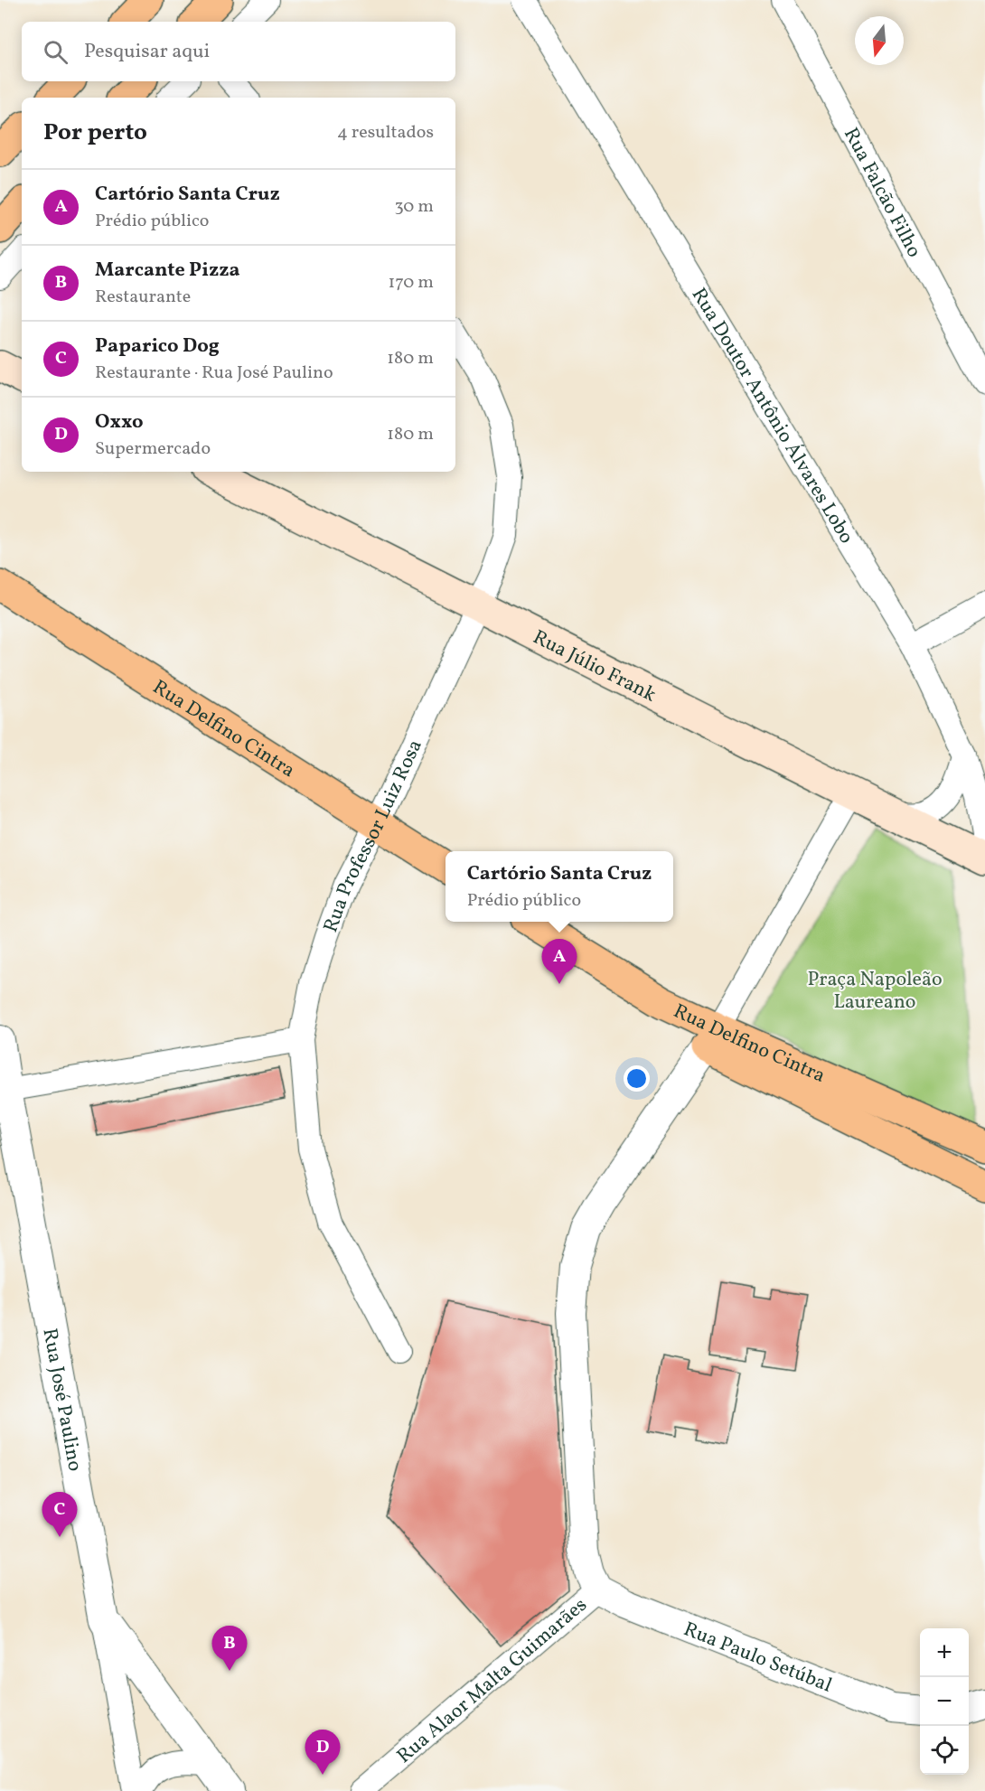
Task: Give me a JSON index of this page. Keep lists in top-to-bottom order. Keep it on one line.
{"streets":{"main road":["Rua Júlio Frank","Rua Delfino Cintra"],"street":["Rua Falcão Filho","Rua Doutor Antônio Álvares Lobo","Rua Professor Luiz Rosa","Rua José Paulino","Rua Paulo Setúbal","Rua Alaor Malta Guimarães"]},"crossings":[["Rua Júlio Frank","Rua Professor Luiz Rosa"],["Rua Delfino Cintra","Rua Professor Luiz Rosa"],["Rua Paulo Setúbal","Rua Alaor Malta Guimarães"]],"parks":["Praça Napoleão Laureano"],"north":"bottom","page":{"search":"Pesquisar aqui","heading":["Por perto","4 resultados"],"list":[{"mark":"A","name":"Cartório Santa Cruz","note":"Prédio público","value":"30 m"},{"mark":"B","name":"Marcante Pizza","note":"Restaurante","value":"170 m"},{"mark":"C","name":"Paparico Dog","note":"Restaurante · Rua José Paulino","value":"180 m"},{"mark":"D","name":"Oxxo","note":"Supermercado","value":"180 m"}],"popup":["Cartório Santa Cruz","Prédio público"],"pins":["A","C","B","D"],"map_buttons":["+","−"]}}
